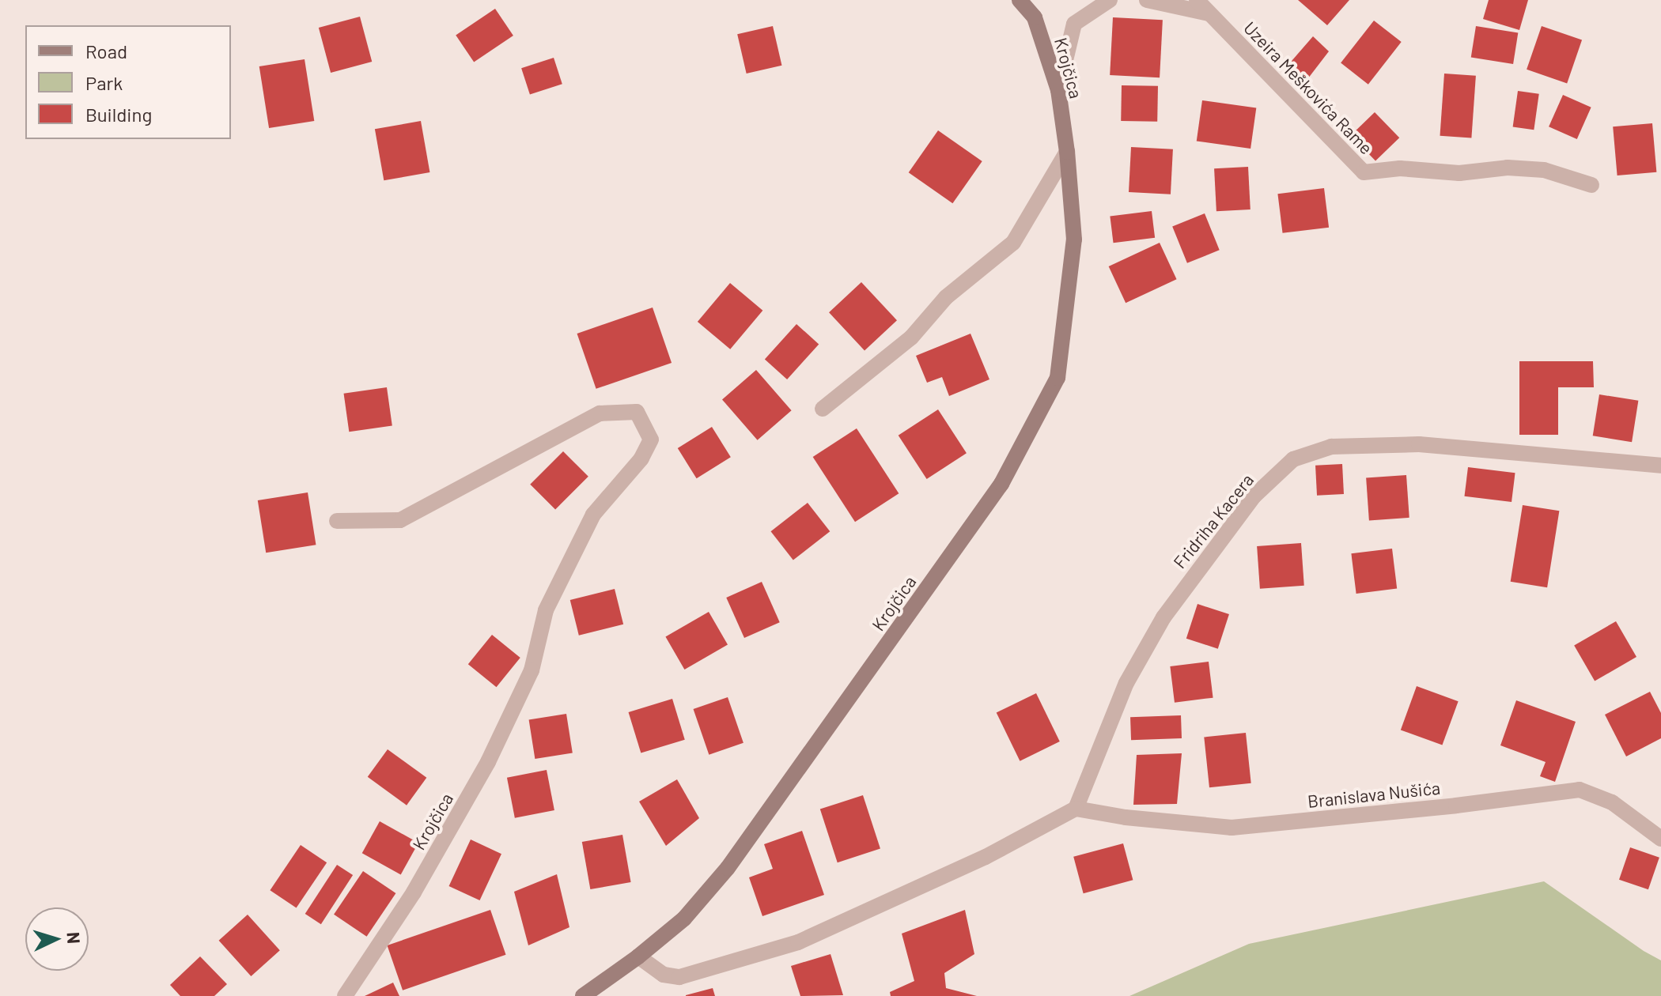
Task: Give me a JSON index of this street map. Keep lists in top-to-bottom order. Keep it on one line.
{"streets":{"main road":["Krojčica"],"street":["Uzeira Meškovića Rame","Fridriha Kacera","Branislava Nušića"]},"crossings":[["Fridriha Kacera","Branislava Nušića"]],"legend":["Road","Park","Building"],"north":"right"}
